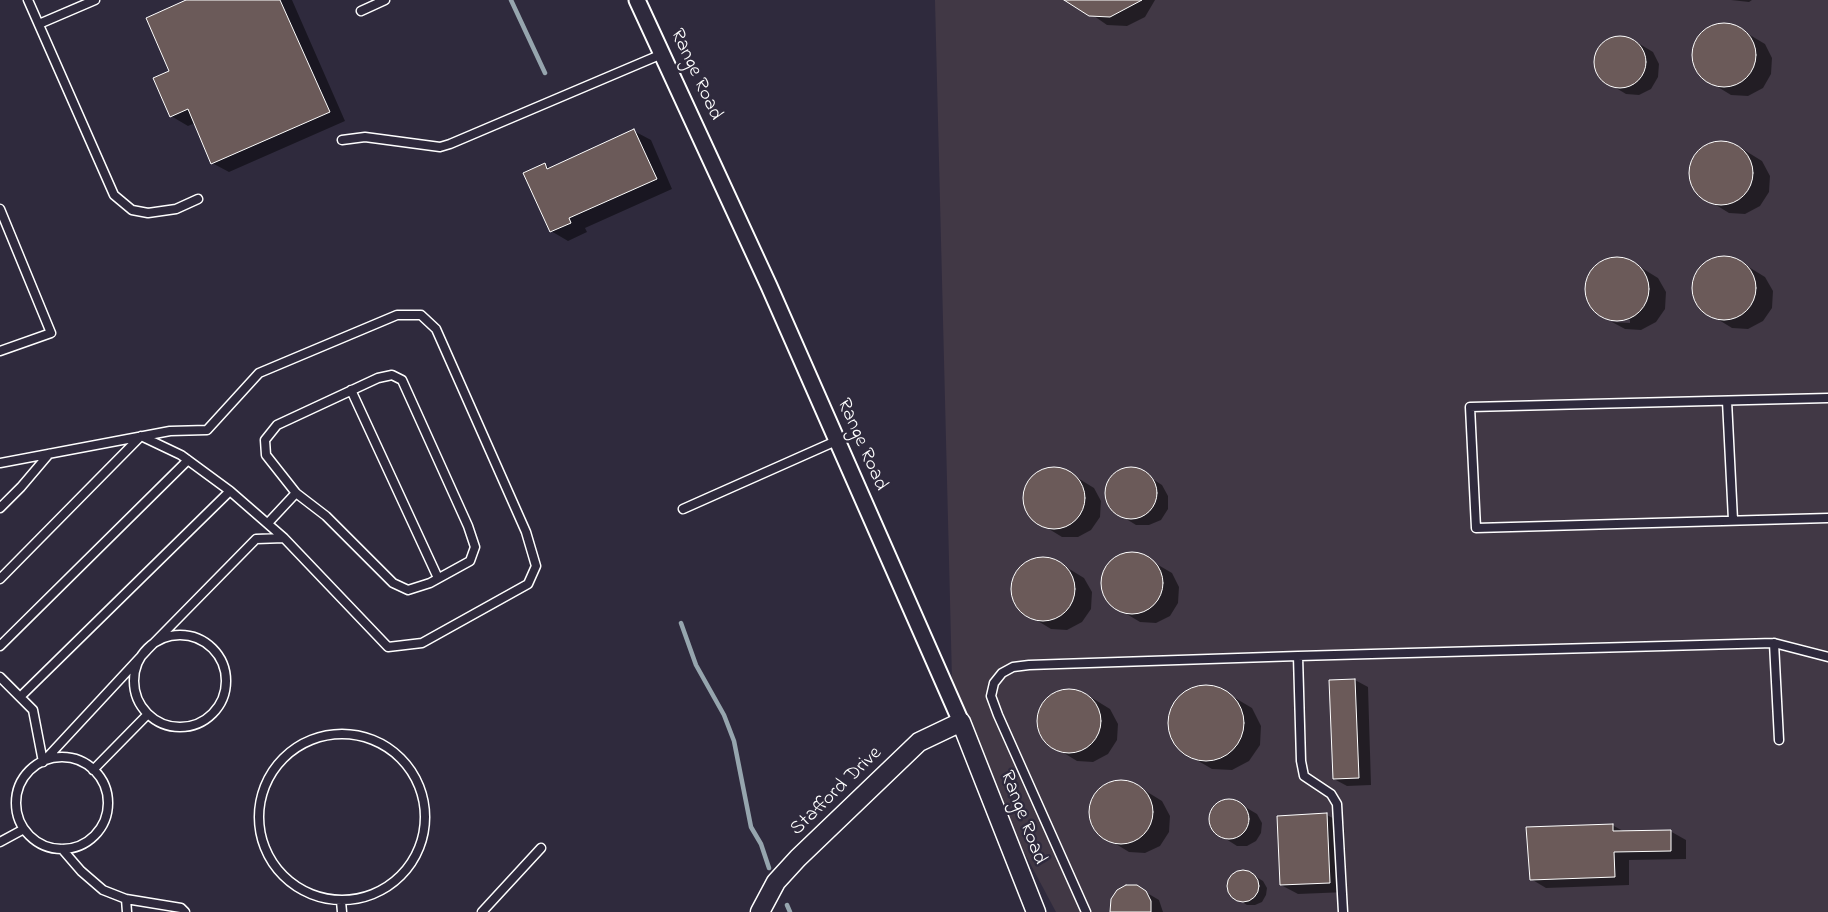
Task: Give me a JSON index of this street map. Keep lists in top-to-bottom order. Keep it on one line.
{"streets":{"street":["Range Road","Stafford Drive"]},"crossings":[["Range Road","Stafford Drive"]]}
